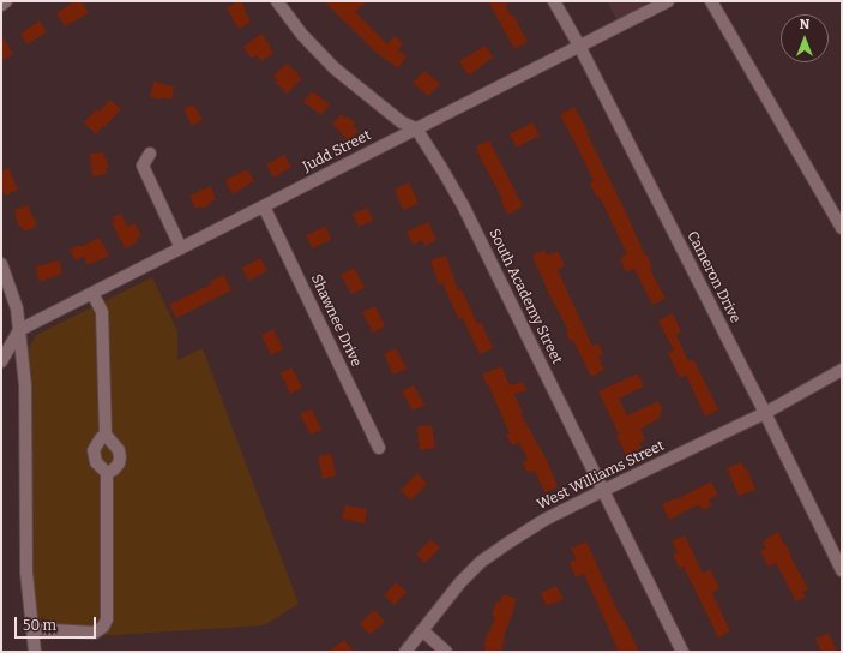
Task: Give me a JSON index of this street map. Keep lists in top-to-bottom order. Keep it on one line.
{"streets":{"street":["Judd Street","Cameron Drive","South Academy Street","Shawnee Drive","West Williams Street"]},"crossings":[["Judd Street","Cameron Drive"],["Judd Street","South Academy Street"],["Judd Street","Shawnee Drive"],["Cameron Drive","West Williams Street"],["South Academy Street","West Williams Street"]],"scale_bar":"50 m","north":"top"}
